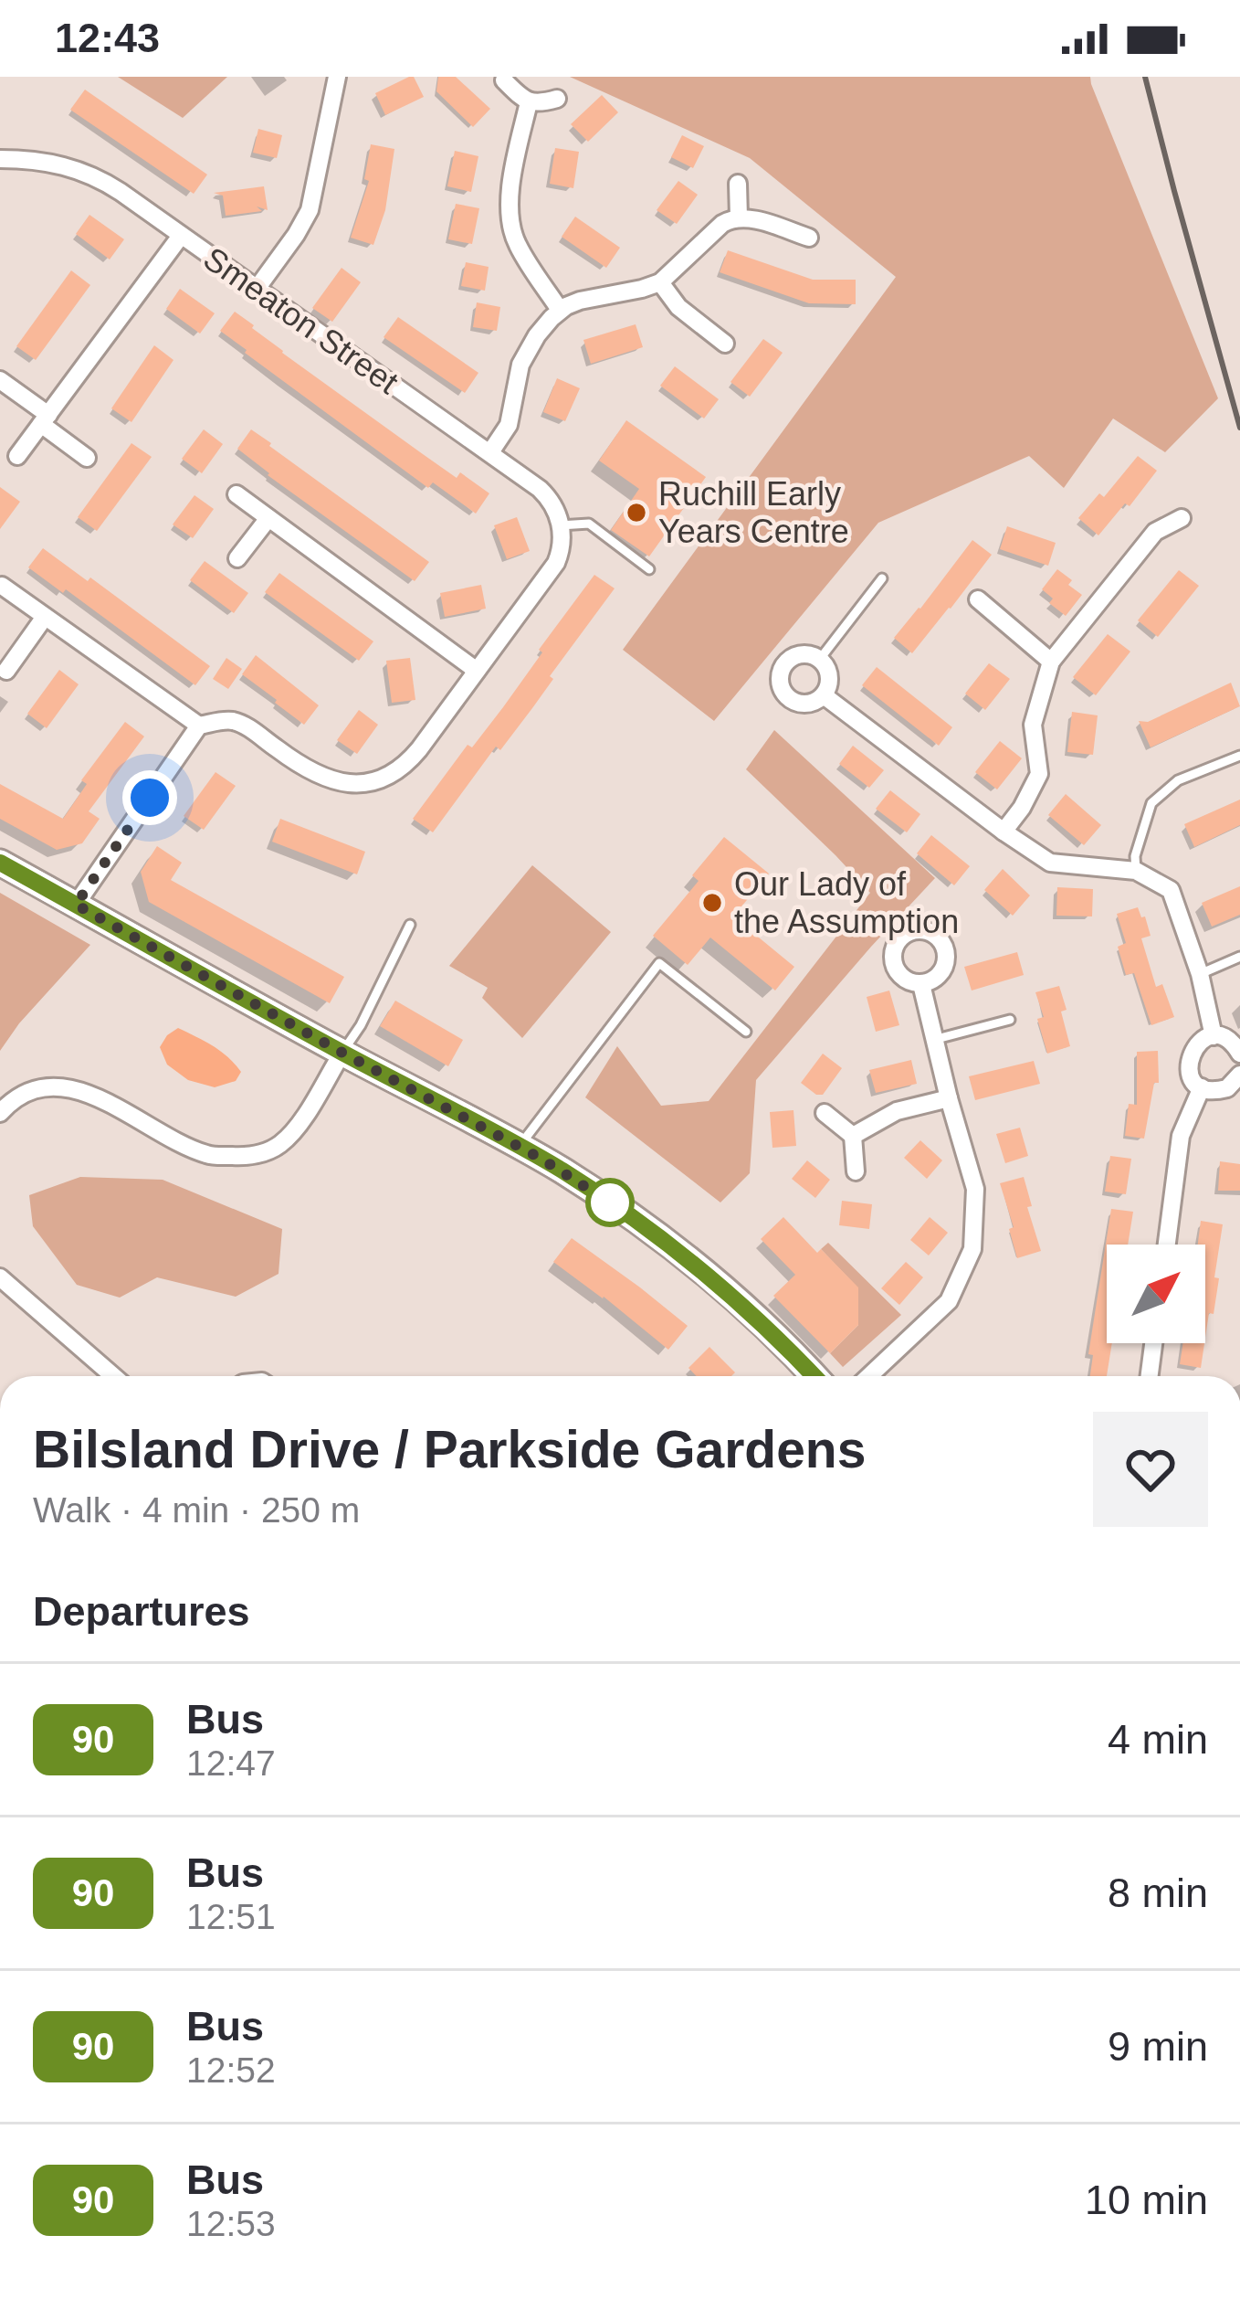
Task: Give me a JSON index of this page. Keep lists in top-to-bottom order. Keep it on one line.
{"streets":{"street":["Smeaton Street"]},"places":["Ruchill Early Years Centre","Our Lady of the Assumption"],"lines":["bus line 90"],"north":"top right","page":{"status":"12:43","heading":[["Bilsland Drive / Parkside Gardens","Walk · 4 min · 250 m"],"Departures"],"list":[{"mark":"90","name":"Bus","note":"12:47","value":"4 min"},{"mark":"90","name":"Bus","note":"12:51","value":"8 min"},{"mark":"90","name":"Bus","note":"12:52","value":"9 min"},{"mark":"90","name":"Bus","note":"12:53","value":"10 min"}]}}
